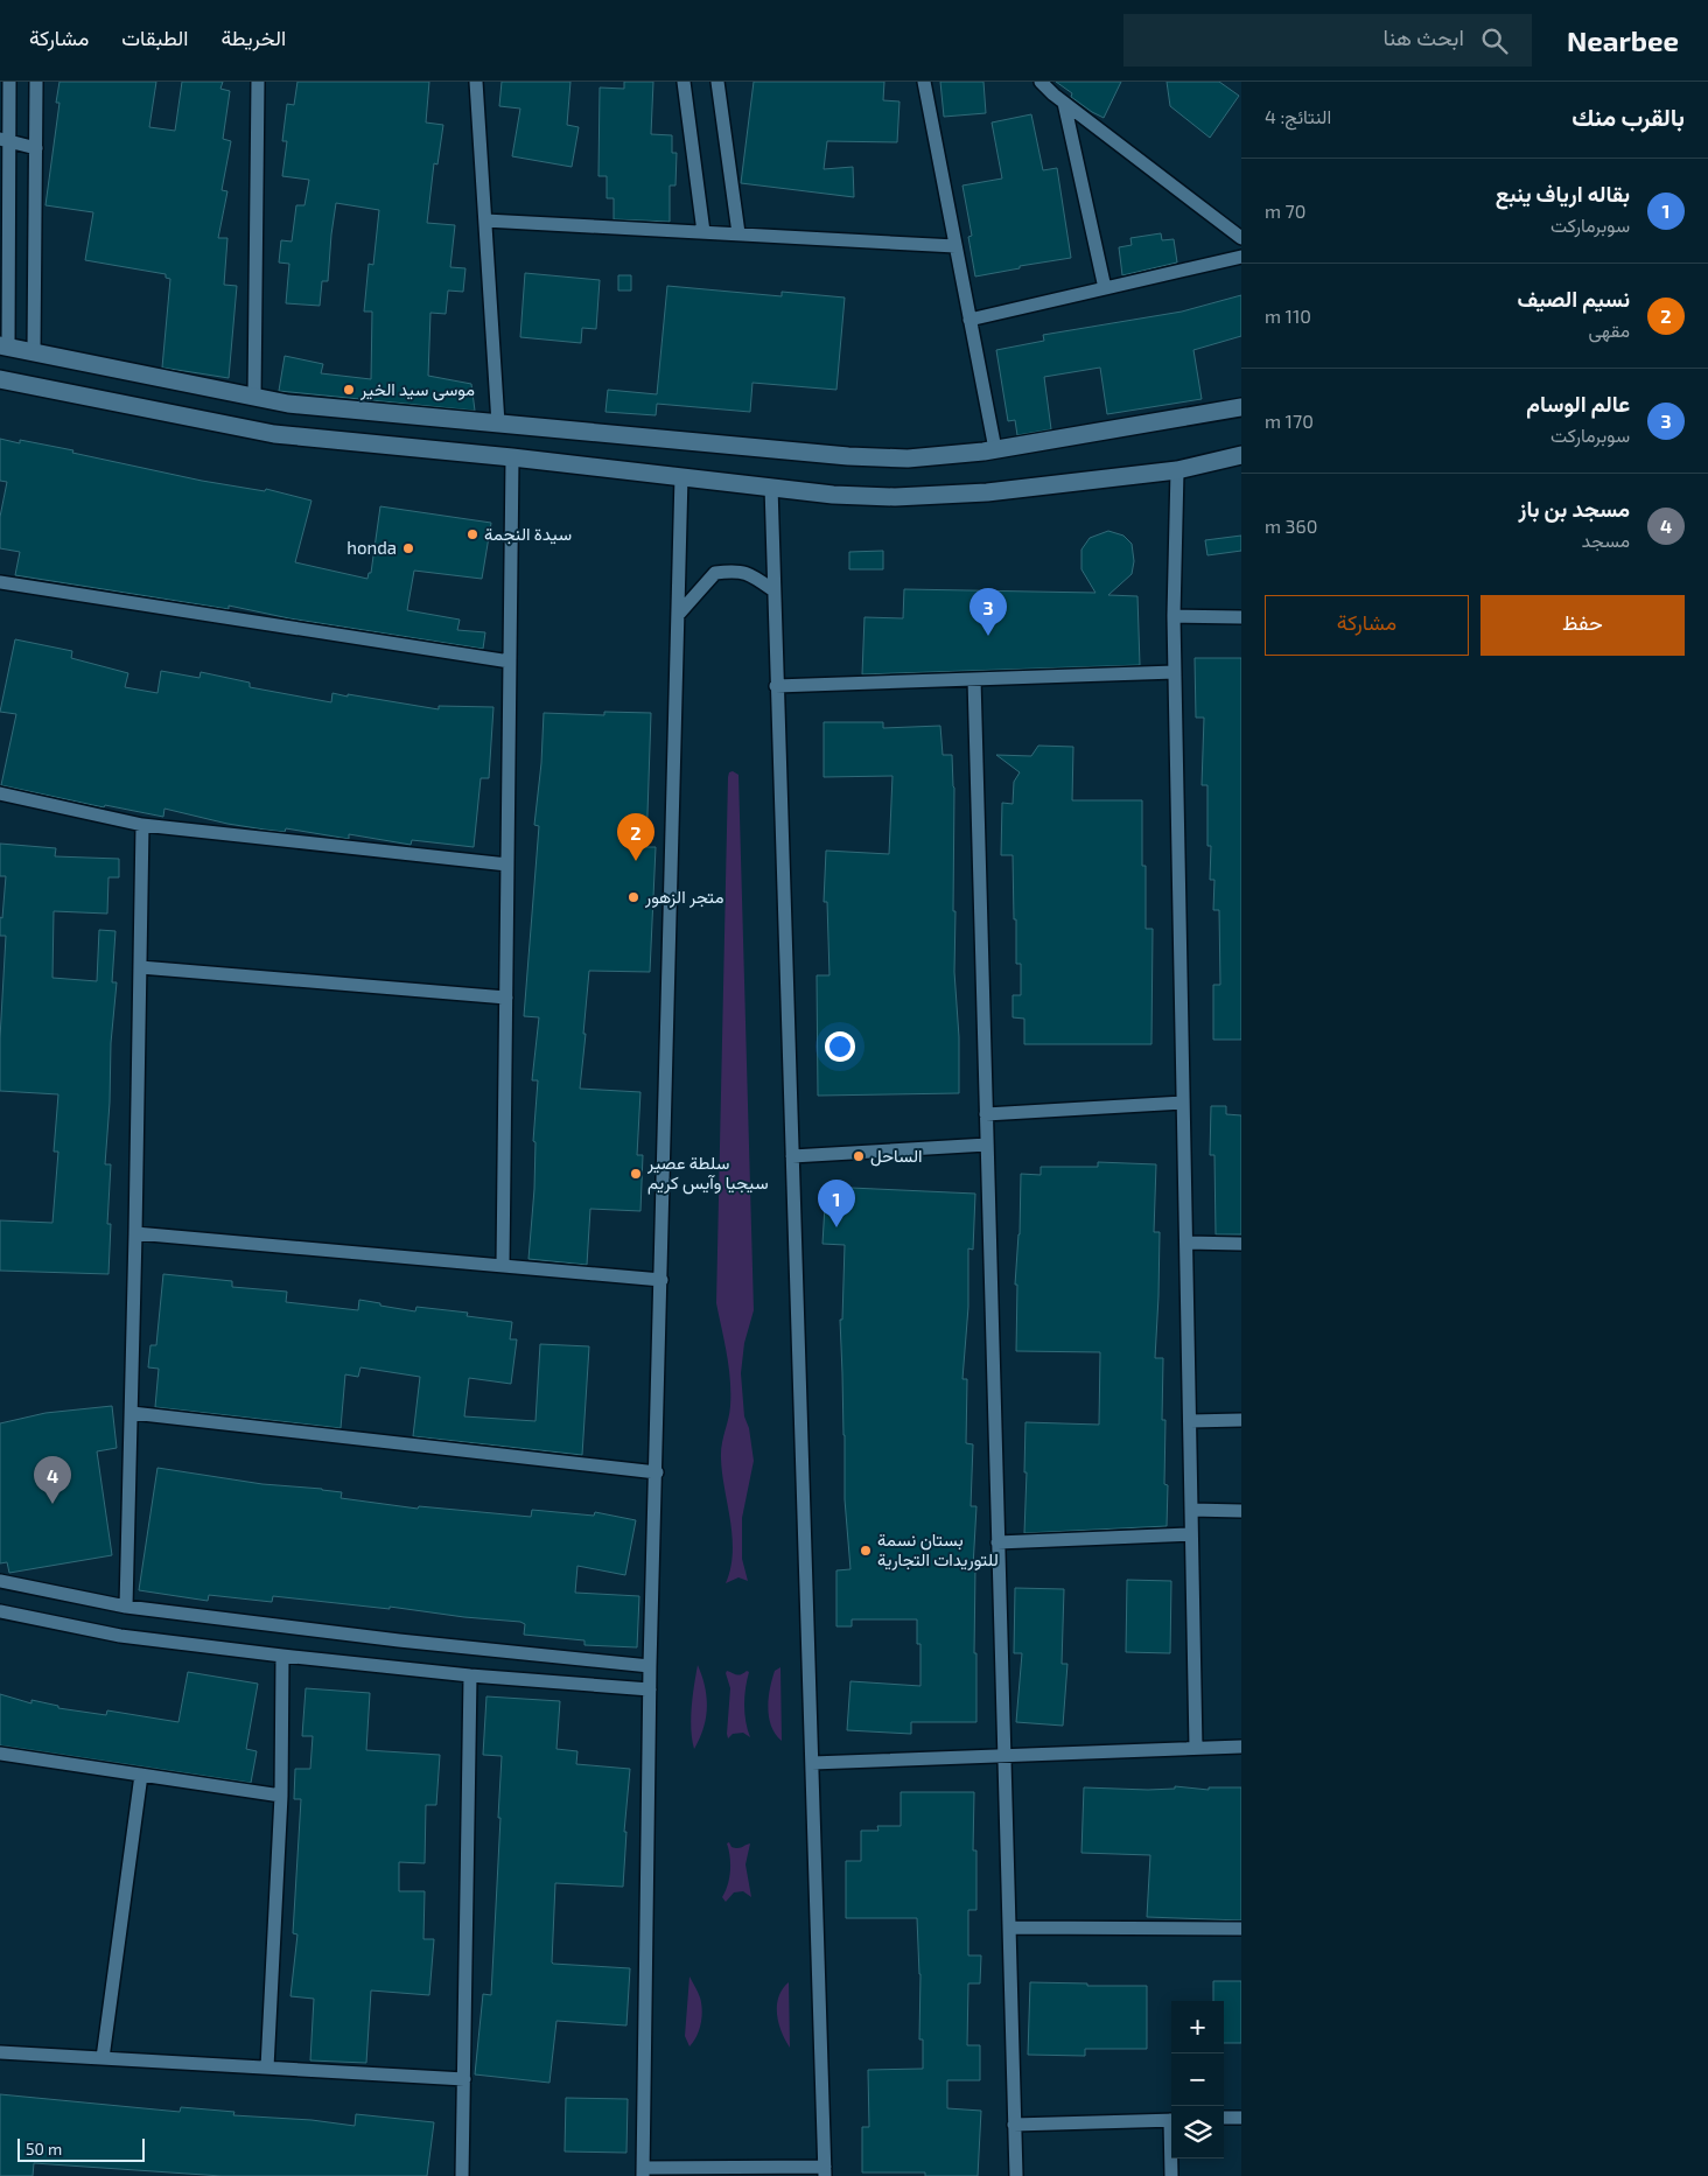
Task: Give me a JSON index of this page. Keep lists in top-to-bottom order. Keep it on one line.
{"places":["موسى سيد الخير","سيدة النجمة","honda","متجر الزهور","الساحل","سلطة عصير سيجيا وآيس كريم","بستان نسمة للتوريدات التجارية"],"scale_bar":"50 m","page":{"header":"Nearbee","search":"ابحث هنا","nav":["الخريطة","الطبقات","مشاركة"],"heading":["بالقرب منك","النتائج: 4"],"list":[{"mark":"1","name":"بقاله ارياف ينبع","note":"سوبرماركت","value":"70 m"},{"mark":"2","name":"نسيم الصيف","note":"مقهى","value":"110 m"},{"mark":"3","name":"عالم الوسام","note":"سوبرماركت","value":"170 m"},{"mark":"4","name":"مسجد بن باز","note":"مسجد","value":"360 m"}],"buttons":["حفظ","مشاركة"],"pins":["3","2","1","4"],"map_buttons":["+","−"],"scale":"50 m"}}
